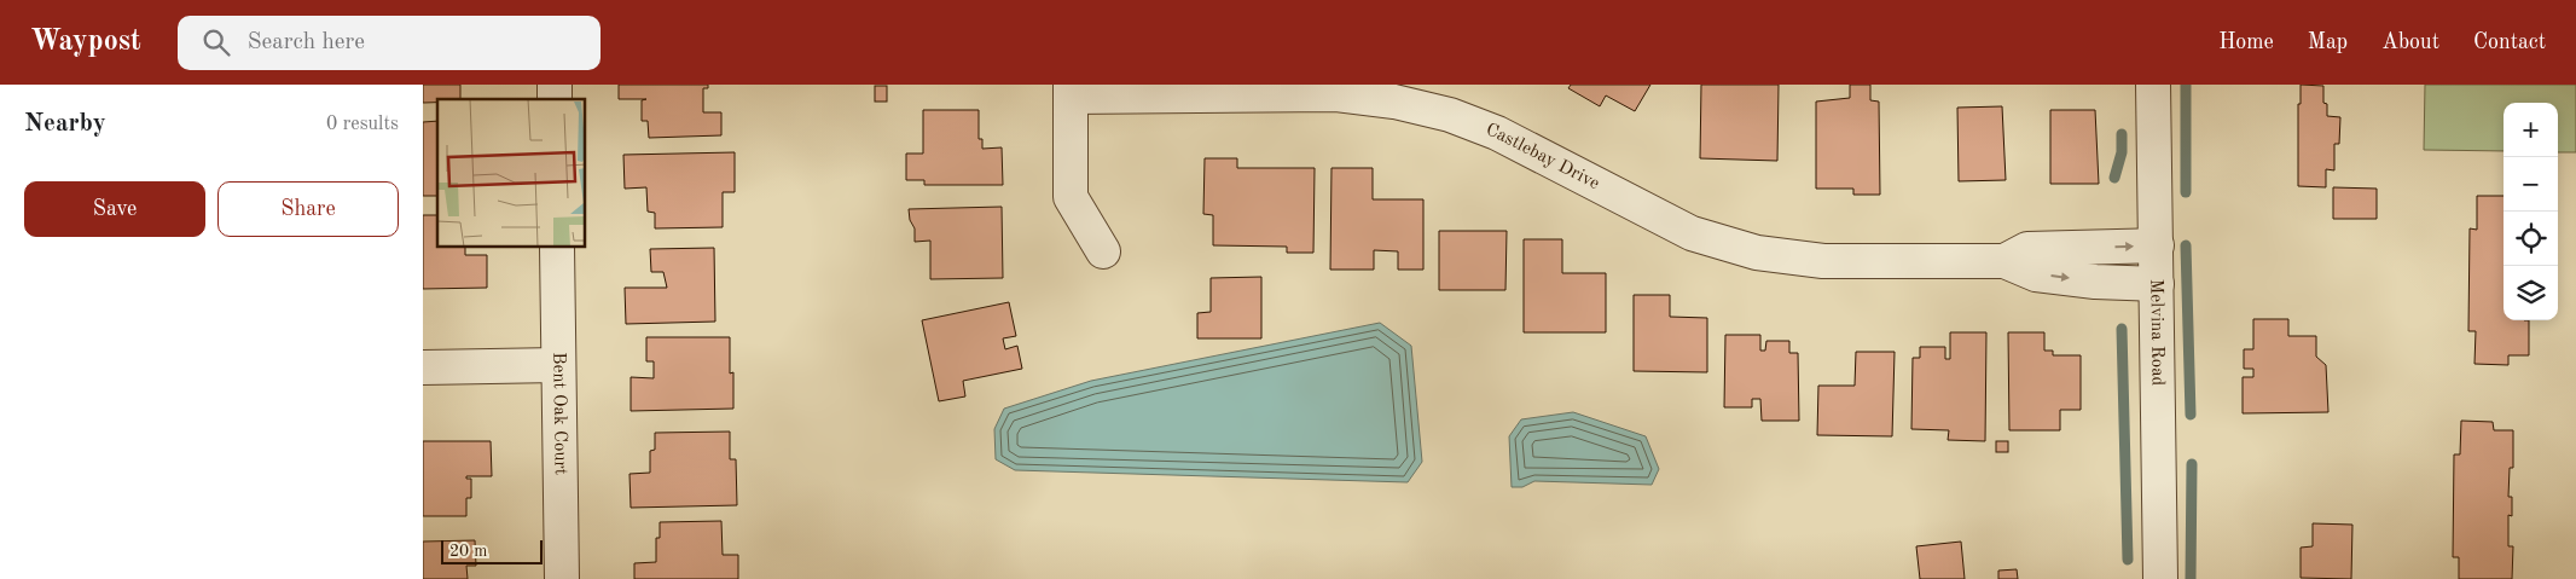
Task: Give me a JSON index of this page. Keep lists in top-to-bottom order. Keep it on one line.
{"streets":{"street":["Castlebay Drive","Melvina Road","Bent Oak Court"]},"crossings":[["Castlebay Drive","Melvina Road"]],"scale_bar":"20 m","page":{"header":"Waypost","search":"Search here","nav":["Home","Map","About","Contact"],"heading":["Nearby","0 results"],"map_buttons":["+","−"],"buttons":["Save","Share"],"scale":"20 m"}}
